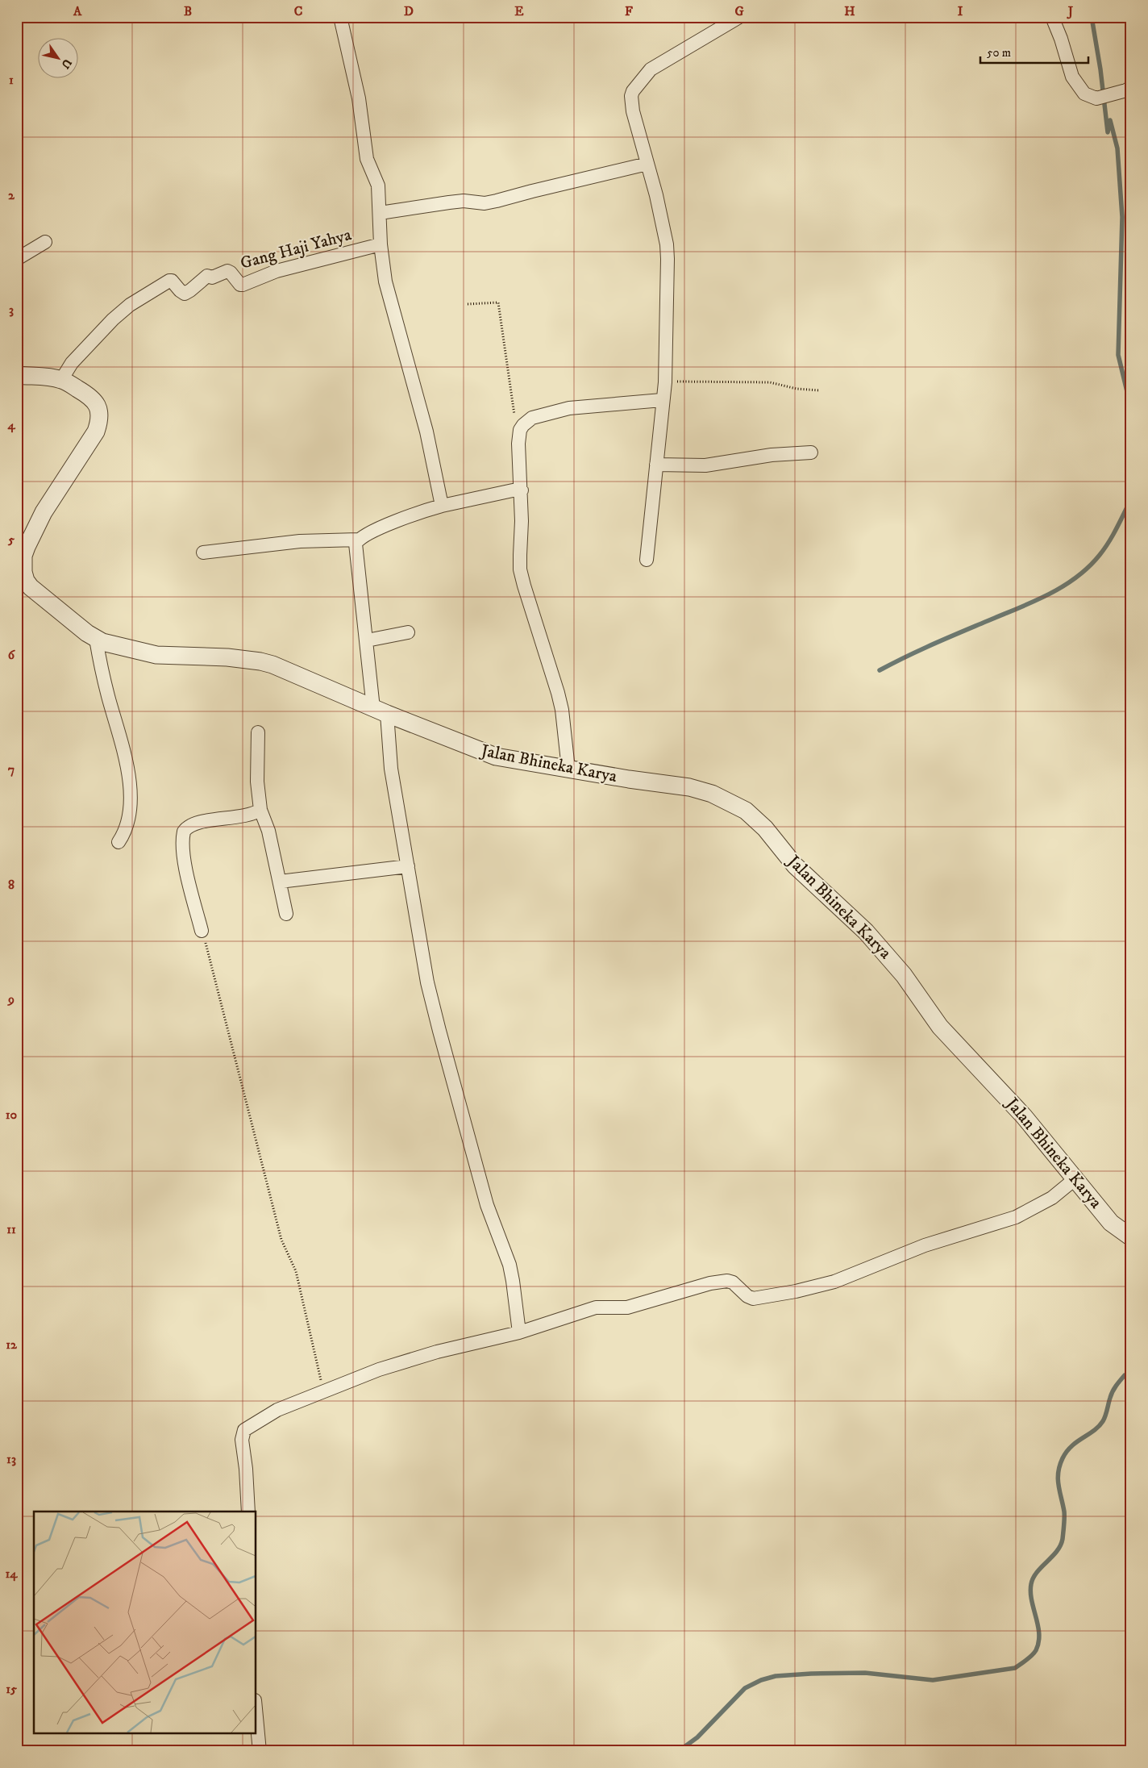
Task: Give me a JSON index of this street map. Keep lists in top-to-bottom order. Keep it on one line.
{"streets":{"street":["Gang Haji Yahya","Jalan Bhineka Karya"]},"crossings":[["Gang Haji Yahya","Jalan Bhineka Karya"]],"scale_bar":"50 m","north":"bottom right","grid":{"columns":["A","B","C","D","E","F","G","H","I","J"],"rows":["1","2","3","4","5","6","7","8","9","10","11","12","13","14","15"]}}
